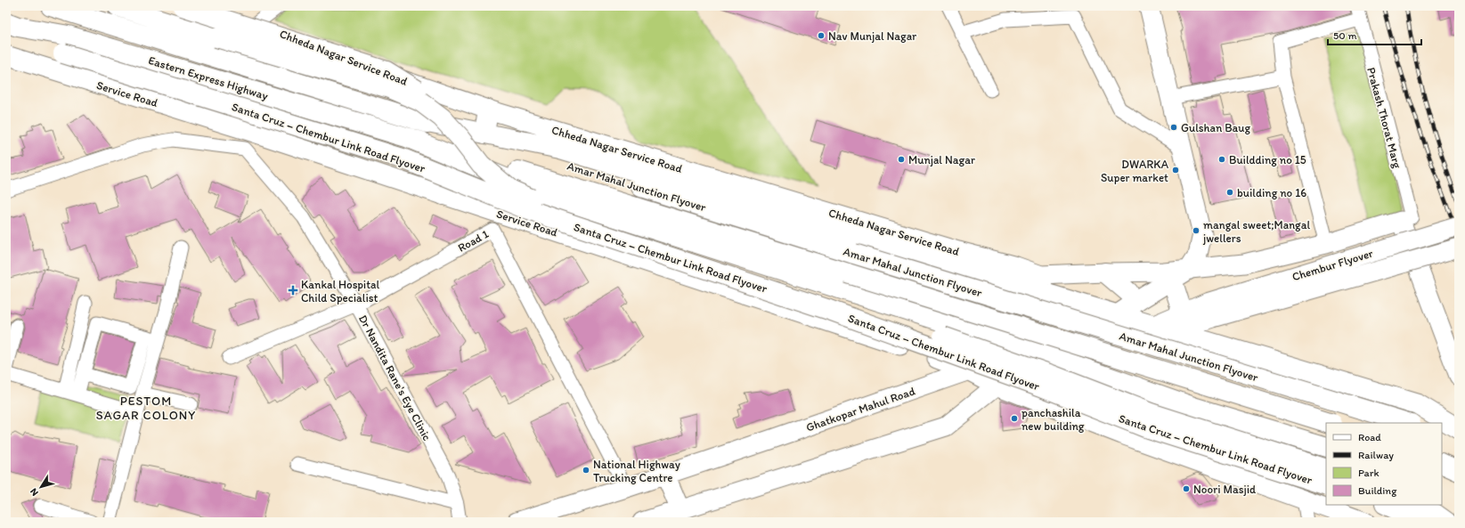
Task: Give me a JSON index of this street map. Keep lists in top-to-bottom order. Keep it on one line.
{"streets":{"highway":["Eastern Express Highway","Santa Cruz – Chembur Link Road Flyover","Amar Mahal Junction Flyover"],"street":["Chheda Nagar Service Road","Service Road","Prakash Thorat Marg","Road 1","Chembur Flyover","Dr Nandita Rane's Eye Clinic","Ghatkopar Mahul Road"]},"crossings":[["Eastern Express Highway","Santa Cruz – Chembur Link Road Flyover"],["Eastern Express Highway","Amar Mahal Junction Flyover"],["Service Road","Dr Nandita Rane's Eye Clinic"],["Service Road","Ghatkopar Mahul Road"],["Road 1","Dr Nandita Rane's Eye Clinic"],["Road 1","Ghatkopar Mahul Road"],["Chembur Flyover","Ghatkopar Mahul Road"]],"districts":["PESTOM SAGAR COLONY"],"places":{"other":["Nav Munjal Nagar","Gulshan Baug","Munjal Nagar","Buildding no 15","DWARKA Super market","building no 16","mangal sweet;Mangal jwellers","panchashila new building","National Highway Trucking Centre","Noori Masjid"],"health":["Kankal Hospital Child Specialist"]},"legend":["Road","Railway","Park","Building"],"scale_bar":"50 m","north":"bottom left"}
